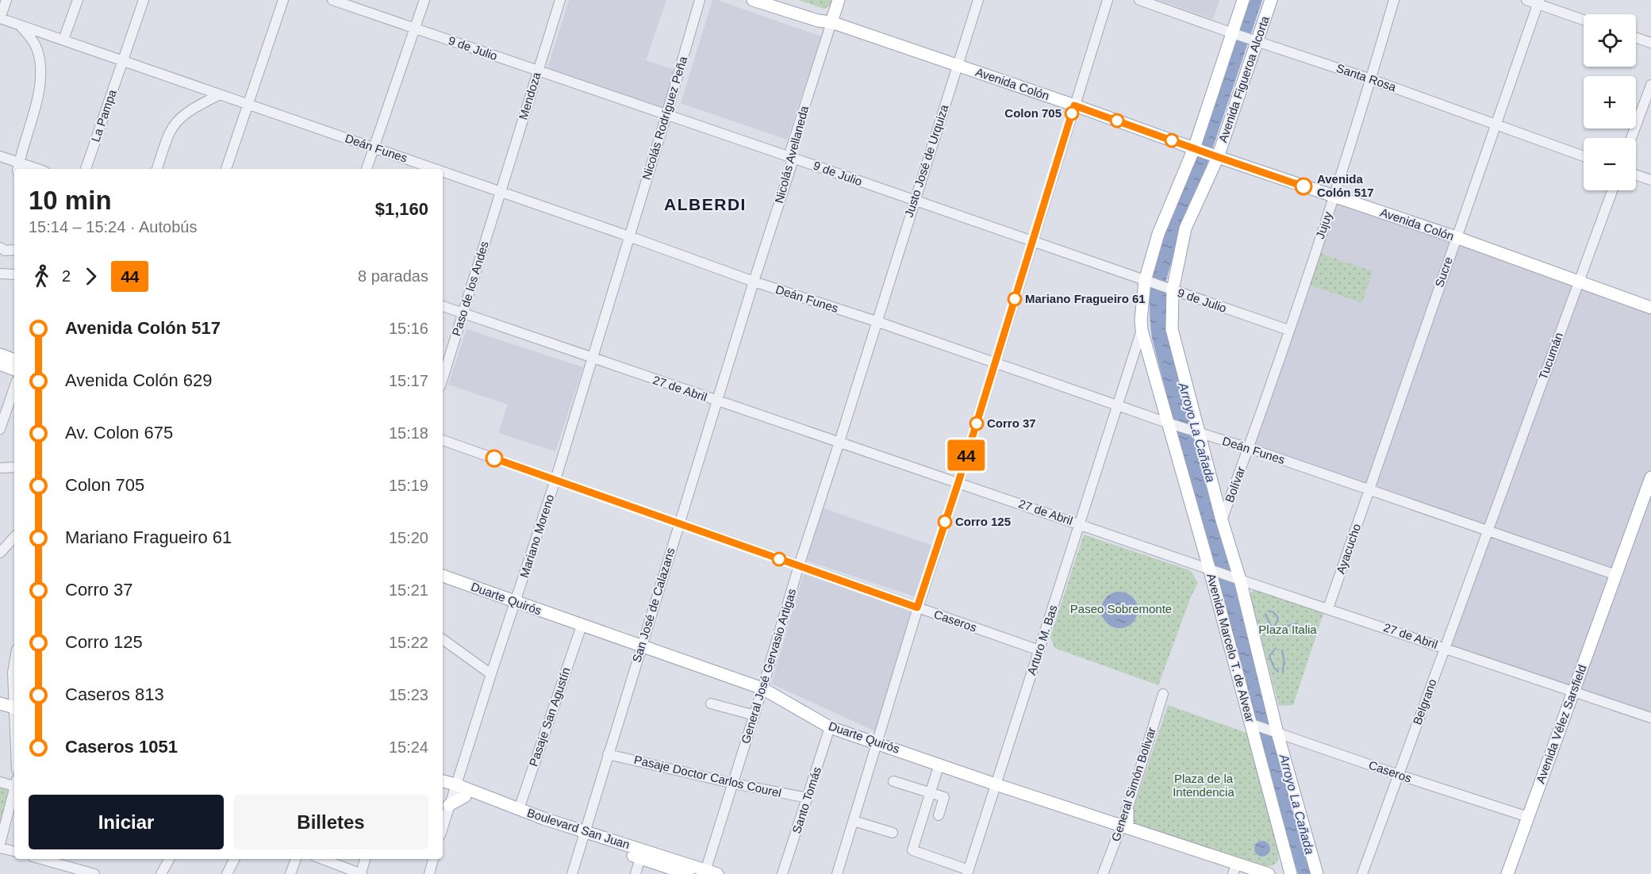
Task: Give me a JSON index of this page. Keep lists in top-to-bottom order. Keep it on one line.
{"streets":{"main road":["Avenida Figueroa Alcorta","Avenida Colón","Nicolás Avellaneda","Duarte Quirós","Avenida Marcelo T. de Alvear","Avenida Vélez Sarsfield","Boulevard San Juan"],"street":["9 de Julio","Santa Rosa","Mendoza","La Pampa","Nicolás Rodríguez Peña","Deán Funes","Justo José de Urquiza","Jujuy","Sucre","Paso de los Andes","Tucumán","27 de Abril","Bolívar","Mariano Moreno","Ayacucho","San José de Calazans","Caseros","Arturo M. Bas","General José Gervasio Artigas","Belgrano","Pasaje San Agustín","Pasaje Doctor Carlos Courel","General Simón Bolivar","Santo Tomás"]},"crossings":[["9 de Julio","Avenida Figueroa Alcorta"],["9 de Julio","Mendoza"],["9 de Julio","Nicolás Rodríguez Peña"],["9 de Julio","Nicolás Avellaneda"],["9 de Julio","Justo José de Urquiza"],["9 de Julio","Jujuy"],["Santa Rosa","Avenida Figueroa Alcorta"],["Santa Rosa","Jujuy"],["Santa Rosa","Sucre"],["Avenida Figueroa Alcorta","Avenida Colón"],["Avenida Figueroa Alcorta","Deán Funes"],["Avenida Figueroa Alcorta","Avenida Marcelo T. de Alvear"],["Avenida Colón","Nicolás Avellaneda"],["Avenida Colón","Justo José de Urquiza"],["Avenida Colón","Jujuy"],["Avenida Colón","Sucre"],["Avenida Colón","Tucumán"],["Mendoza","Deán Funes"],["Mendoza","Paso de los Andes"],["La Pampa","Deán Funes"],["Nicolás Rodríguez Peña","Deán Funes"],["Nicolás Rodríguez Peña","Mariano Moreno"],["Deán Funes","Nicolás Avellaneda"],["Deán Funes","Justo José de Urquiza"],["Deán Funes","Jujuy"],["Deán Funes","Sucre"],["Deán Funes","Paso de los Andes"],["Deán Funes","Tucumán"],["Deán Funes","Bolívar"],["Deán Funes","Mariano Moreno"],["Deán Funes","Ayacucho"],["Deán Funes","San José de Calazans"],["Deán Funes","Arturo M. Bas"],["Deán Funes","Avenida Marcelo T. de Alvear"],["Deán Funes","General José Gervasio Artigas"],["Deán Funes","Belgrano"],["Deán Funes","Avenida Vélez Sarsfield"],["Nicolás Avellaneda","San José de Calazans"],["Justo José de Urquiza","General José Gervasio Artigas"],["Jujuy","Bolívar"],["Sucre","Ayacucho"],["Paso de los Andes","27 de Abril"],["Tucumán","Belgrano"],["27 de Abril","Mariano Moreno"],["27 de Abril","Ayacucho"],["27 de Abril","San José de Calazans"],["27 de Abril","Arturo M. Bas"],["27 de Abril","Avenida Marcelo T. de Alvear"],["27 de Abril","General José Gervasio Artigas"],["27 de Abril","Belgrano"],["27 de Abril","Avenida Vélez Sarsfield"],["Bolívar","Avenida Marcelo T. de Alvear"],["Mariano Moreno","Duarte Quirós"],["Mariano Moreno","Caseros"],["Mariano Moreno","Boulevard San Juan"],["Duarte Quirós","San José de Calazans"],["Duarte Quirós","Arturo M. Bas"],["Duarte Quirós","General José Gervasio Artigas"],["Duarte Quirós","Pasaje San Agustín"],["Duarte Quirós","General Simón Bolivar"],["Duarte Quirós","Santo Tomás"],["San José de Calazans","Caseros"],["San José de Calazans","Pasaje Doctor Carlos Courel"],["San José de Calazans","Boulevard San Juan"],["Caseros","Arturo M. Bas"],["Caseros","Avenida Marcelo T. de Alvear"],["Caseros","General José Gervasio Artigas"],["Caseros","Belgrano"],["Caseros","Avenida Vélez Sarsfield"],["General José Gervasio Artigas","Pasaje Doctor Carlos Courel"],["General José Gervasio Artigas","Boulevard San Juan"],["Pasaje San Agustín","Boulevard San Juan"],["Pasaje Doctor Carlos Courel","Santo Tomás"]],"districts":["ALBERDI"],"water":["Arroyo La Cañada"],"parks":["Paseo Sobremonte","Plaza Italia","Plaza de la Intendencia"],"places":["Colon 705","Avenida Colón 517","Mariano Fragueiro 61","Corro 37","Corro 125"],"lines":["bus line 44"],"page":{"on_map":"44","map_buttons":["+","−"],"heading":["10 min","15:14 – 15:24 · Autobús","$1,160"],"legs":["2","44","8 paradas"],"list":[{"name":"Avenida Colón 517","value":"15:16"},{"name":"Avenida Colón 629","value":"15:17"},{"name":"Av. Colon 675","value":"15:18"},{"name":"Colon 705","value":"15:19"},{"name":"Mariano Fragueiro 61","value":"15:20"},{"name":"Corro 37","value":"15:21"},{"name":"Corro 125","value":"15:22"},{"name":"Caseros 813","value":"15:23"},{"name":"Caseros 1051","value":"15:24"}],"buttons":["Iniciar","Billetes"]}}
